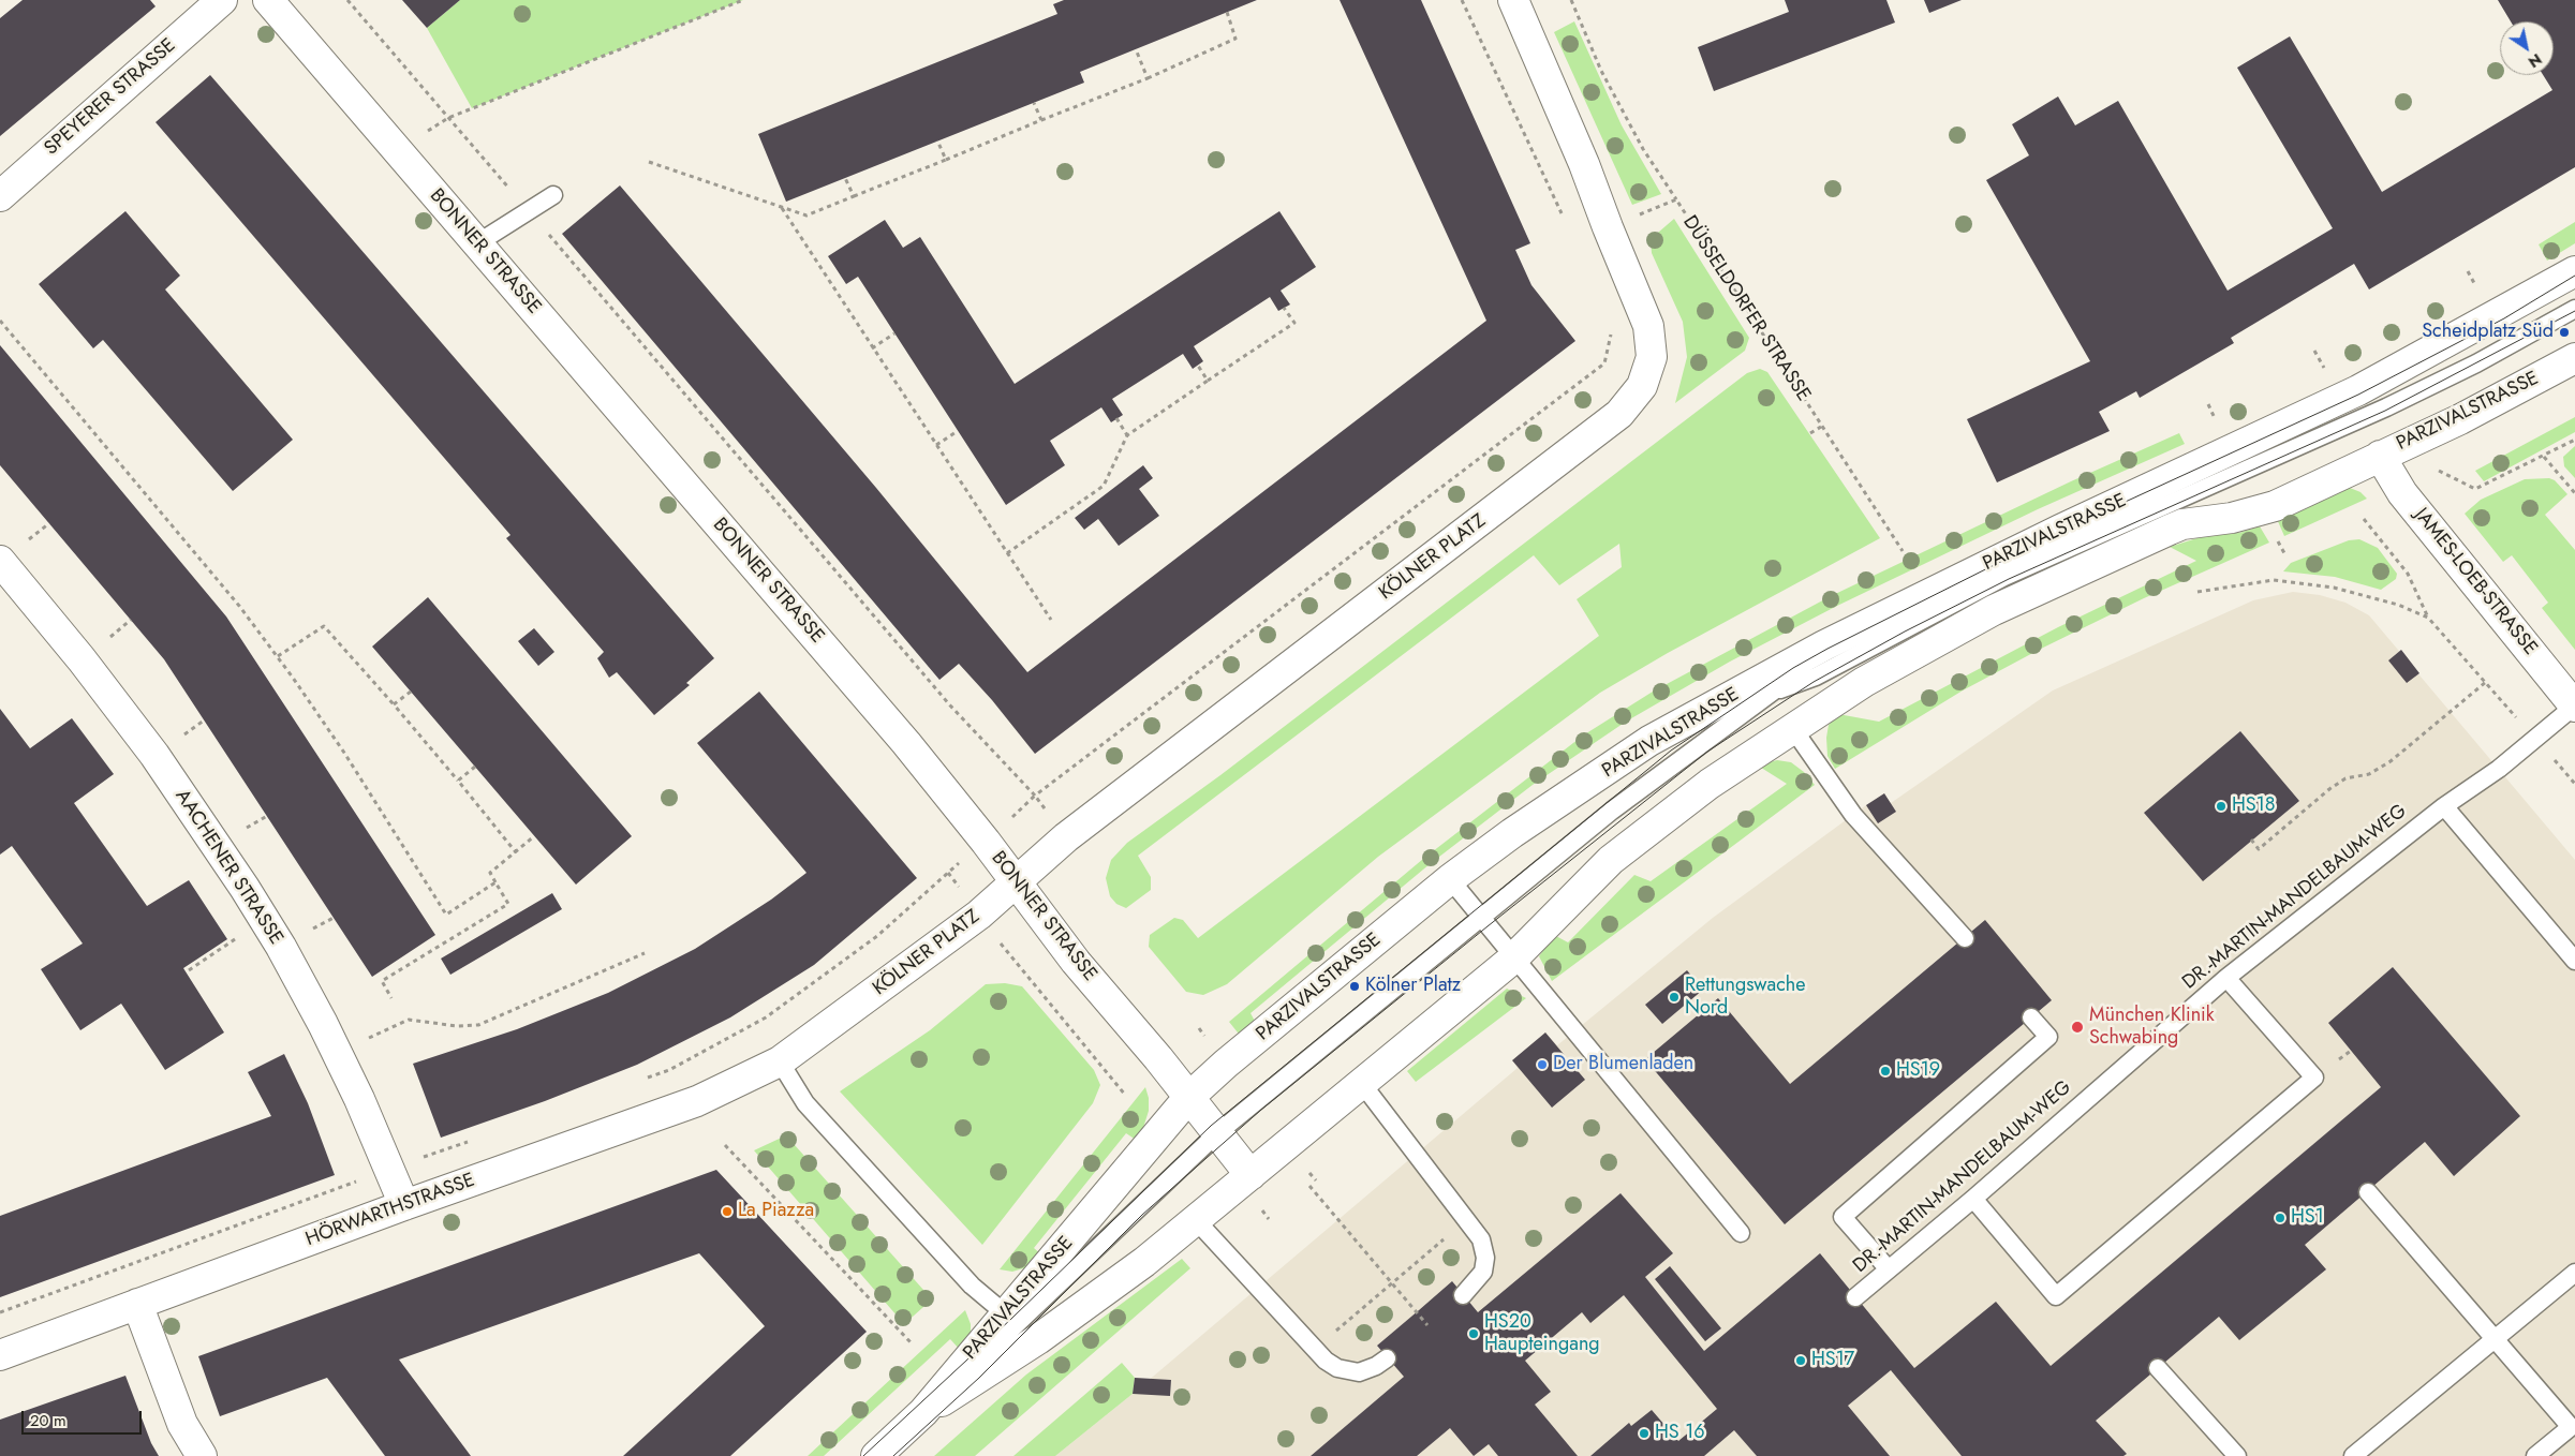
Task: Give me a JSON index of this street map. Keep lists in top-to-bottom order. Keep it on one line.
{"streets":{"street":["SPEYERER STRASSE","BONNER STRASSE","PARZIVALSTRASSE","KÖLNER PLATZ","JAMES-LOEB-STRASSE","AACHENER STRASSE","HÖRWARTHSTRASSE"],"lane":["DR.-MARTIN-MANDELBAUM-WEG"],"path":["DÜSSELDORFER STRASSE"]},"crossings":[["BONNER STRASSE","PARZIVALSTRASSE"],["BONNER STRASSE","KÖLNER PLATZ"],["DÜSSELDORFER STRASSE","KÖLNER PLATZ"],["PARZIVALSTRASSE","JAMES-LOEB-STRASSE"],["KÖLNER PLATZ","HÖRWARTHSTRASSE"],["JAMES-LOEB-STRASSE","DR.-MARTIN-MANDELBAUM-WEG"],["AACHENER STRASSE","HÖRWARTHSTRASSE"]],"places":["Scheidplatz Süd","HS18","Kölner Platz","Rettungswache Nord","München Klinik Schwabing","Der Blumenladen","HS19","La Piazza","HS1","HS20 Haupteingang","HS17","HS 16"],"scale_bar":"20 m","north":"bottom right"}
